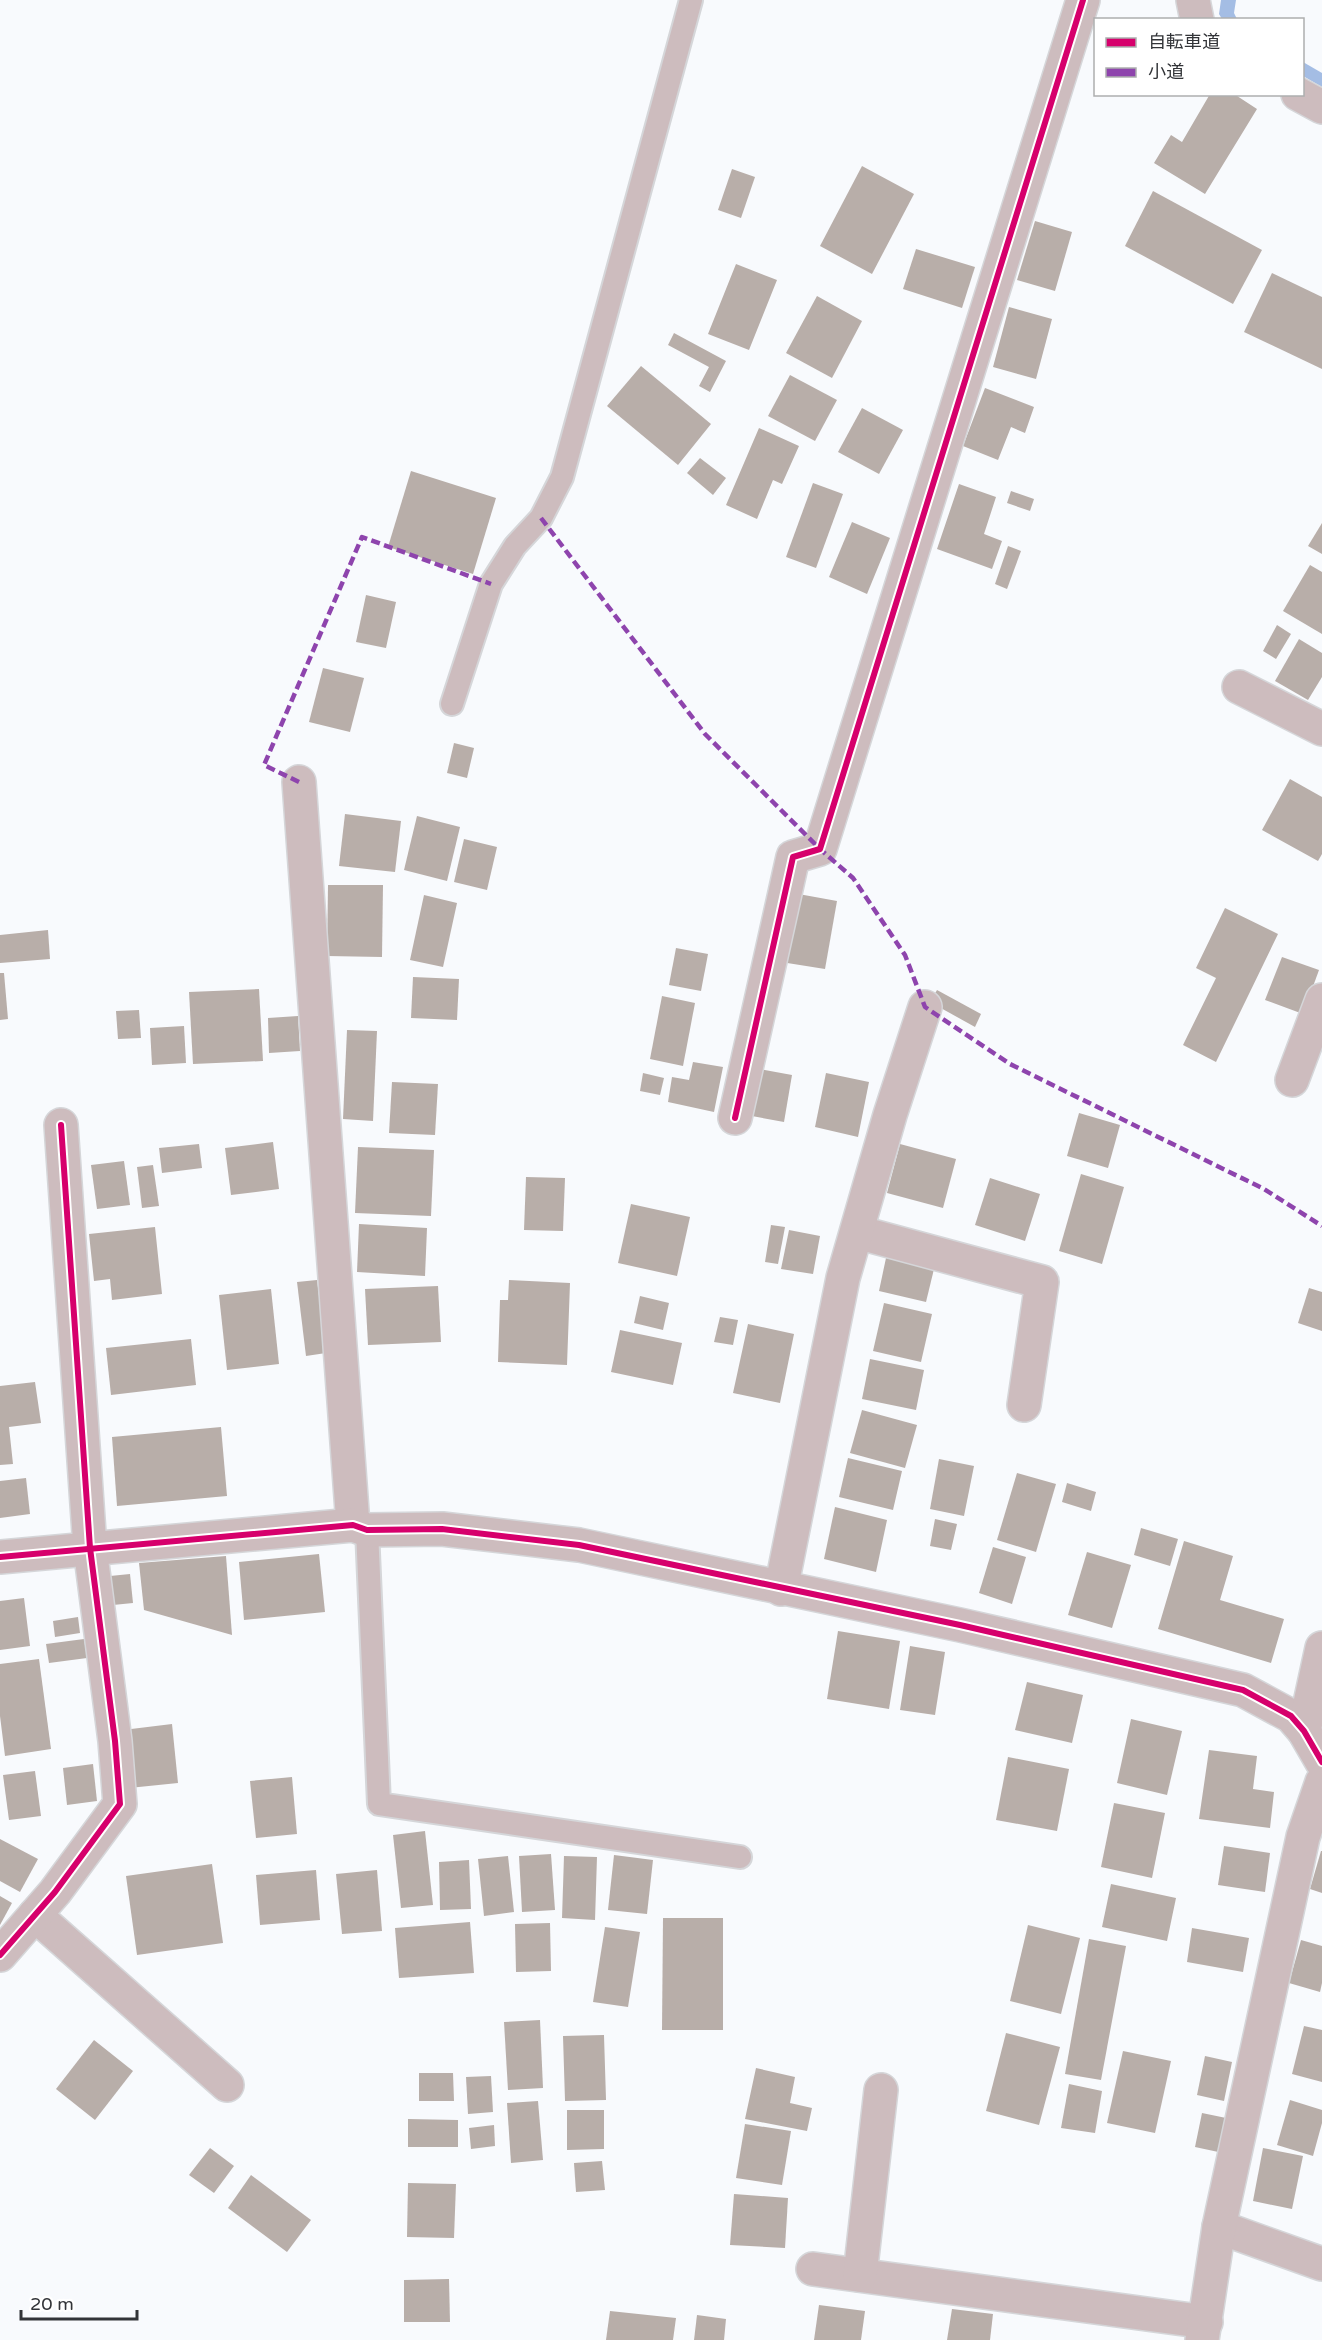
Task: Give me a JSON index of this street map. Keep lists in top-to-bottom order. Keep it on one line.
{"legend":["自転車道","小道"],"scale_bar":"20 m"}
